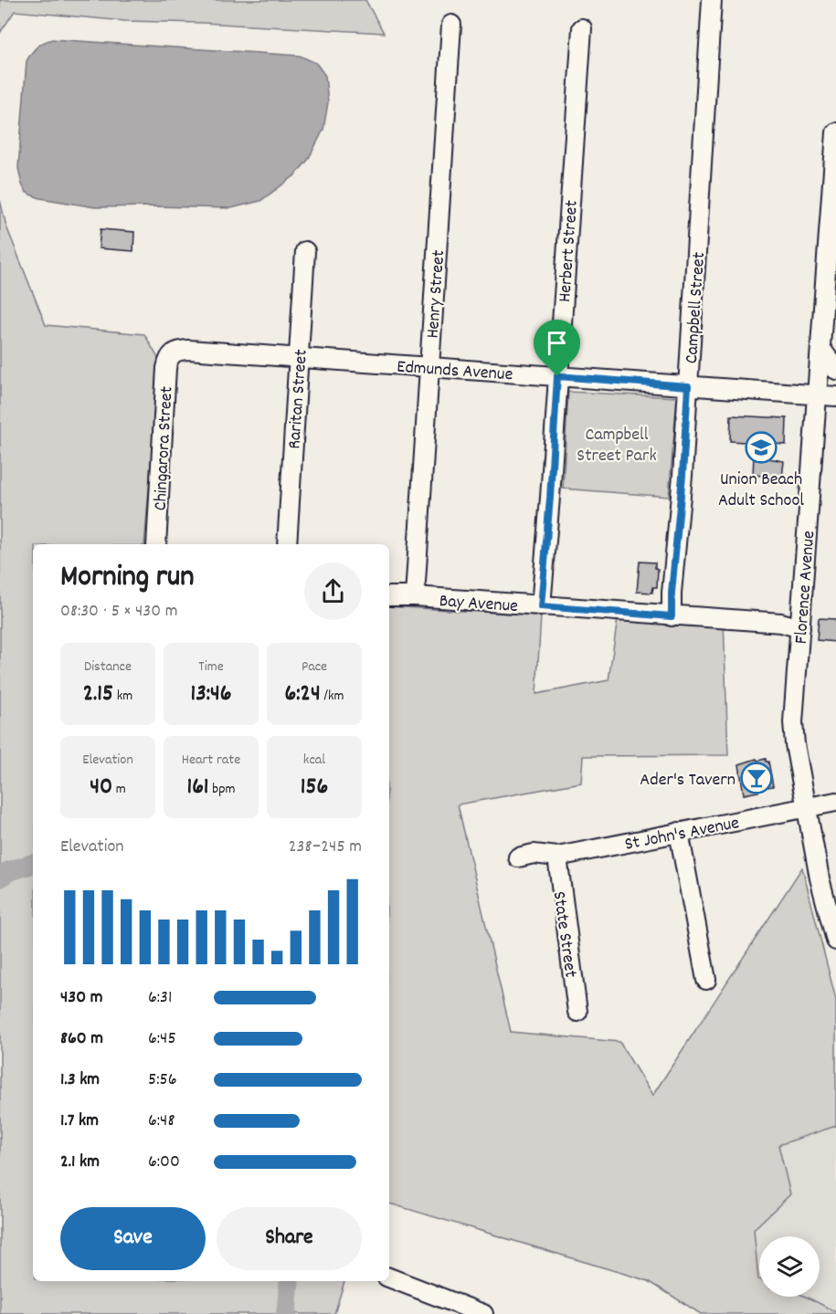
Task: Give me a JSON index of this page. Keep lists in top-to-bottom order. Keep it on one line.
{"streets":{"street":["Herbert Street","Henry Street","Campbell Street","Edmunds Avenue","Raritan Street","Chingarora Street","Florence Avenue","Bay Avenue","St John's Avenue","State Street"]},"crossings":[["Herbert Street","Edmunds Avenue"],["Herbert Street","Bay Avenue"],["Henry Street","Edmunds Avenue"],["Henry Street","Bay Avenue"],["Campbell Street","Edmunds Avenue"],["Campbell Street","Bay Avenue"],["Edmunds Avenue","Raritan Street"],["Edmunds Avenue","Chingarora Street"],["Edmunds Avenue","Florence Avenue"],["Florence Avenue","Bay Avenue"],["Florence Avenue","St John's Avenue"],["St John's Avenue","State Street"]],"parks":["Campbell Street Park"],"places":{"school or university":["Union Beach Adult School"],"bar":["Ader's Tavern"]},"page":{"heading":["Morning run","08:30 · 5 × 430 m"],"stats":[["Distance","2.15 km"],["Time","13:46"],["Pace","6:24 /km"],["Elevation","40 m"],["Heart rate","161 bpm"],["kcal","156"]],"chart":["Elevation","238–245 m"],"list":[{"name":"430 m","note":"6:31"},{"name":"860 m","note":"6:45"},{"name":"1.3 km","note":"5:56"},{"name":"1.7 km","note":"6:48"},{"name":"2.1 km","note":"6:00"}],"buttons":["Save","Share"]}}
